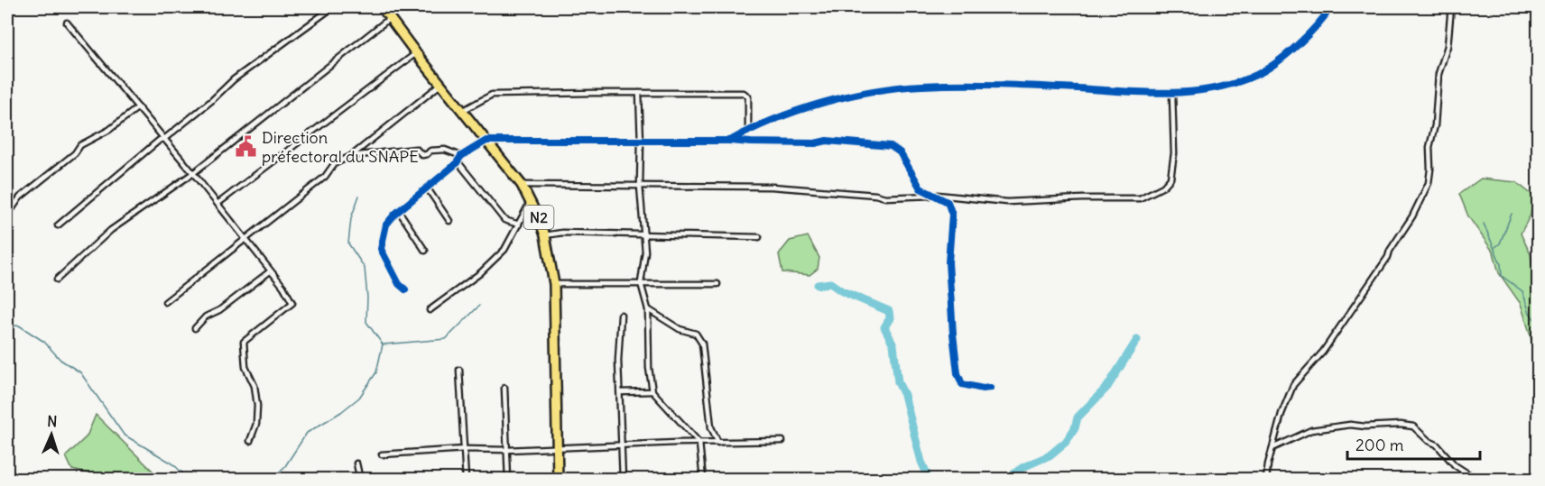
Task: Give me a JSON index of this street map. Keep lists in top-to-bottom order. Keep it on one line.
{"streets":{"highway":["N2"]},"places":{"public building":["Direction préfectoral du SNAPE"]},"scale_bar":"200 m","north":"top"}
